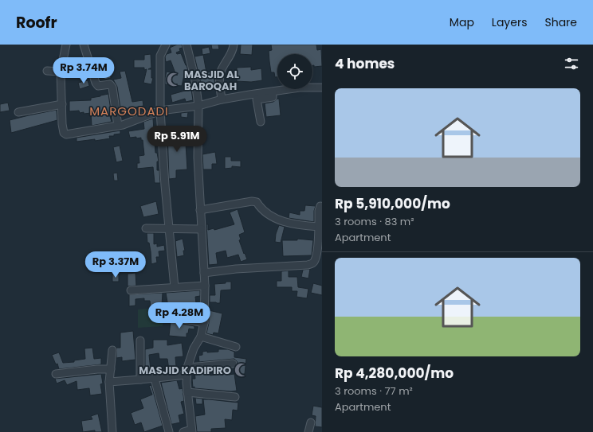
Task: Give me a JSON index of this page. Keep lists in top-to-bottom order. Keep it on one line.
{"districts":["MARGODADI"],"places":{"mosque":["MASJID AL BAROQAH","MASJID KADIPIRO"]},"page":{"header":"Roofr","nav":["Map","Layers","Share"],"heading":"4 homes","price":["Rp 3.74M","Rp 5.91M","Rp 3.37M","Rp 4.28M"],"list":[{"name":"Rp 5,910,000/mo","note":"3 rooms · 83 m² · Apartment"},{"name":"Rp 4,280,000/mo","note":"3 rooms · 77 m² · Apartment"}]}}
